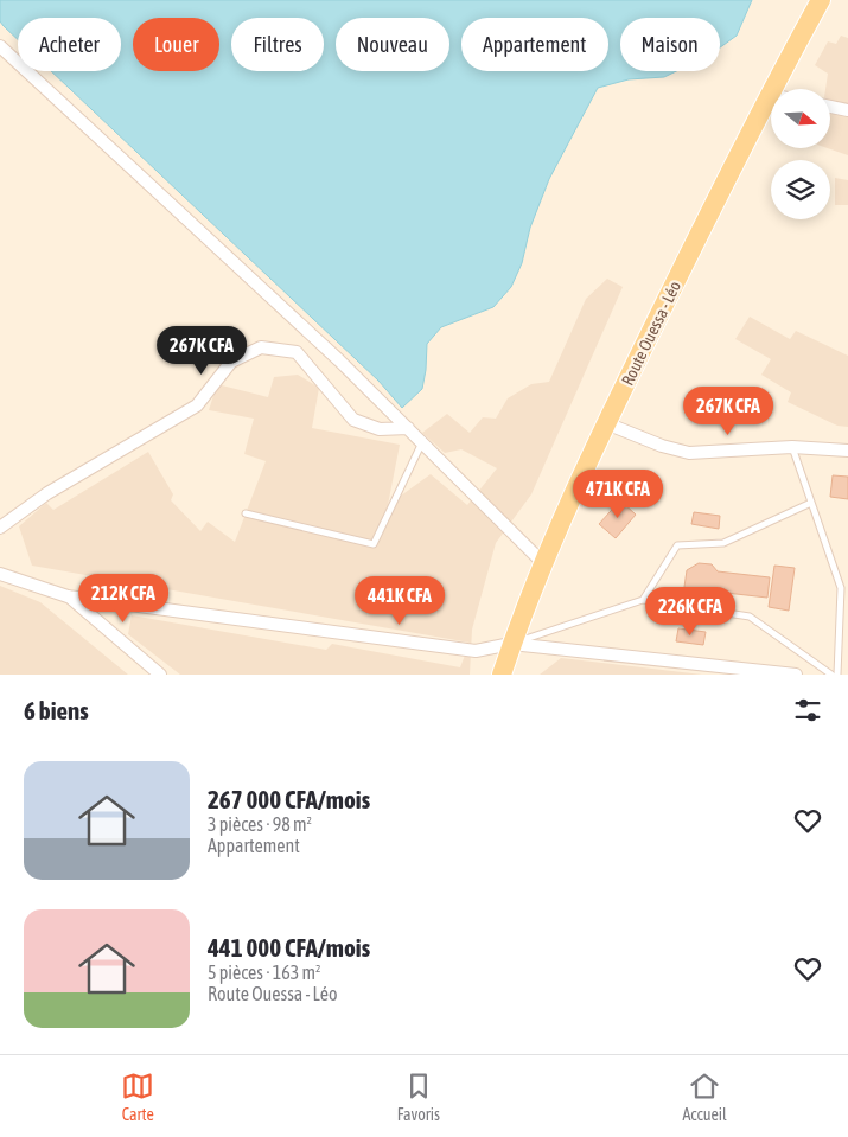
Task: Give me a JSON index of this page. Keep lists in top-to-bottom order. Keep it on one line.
{"streets":{"main road":["Route Ouessa - Léo"]},"north":"right","page":{"chip":["Acheter","Louer","Filtres","Nouveau","Appartement","Maison"],"price":["267K CFA","267K CFA","471K CFA","212K CFA","441K CFA","226K CFA"],"heading":"6 biens","list":[{"name":"267 000 CFA/mois","note":"3 pièces · 98 m² · Appartement"},{"name":"441 000 CFA/mois","note":"5 pièces · 163 m² · Route Ouessa - Léo"}],"tabs":["Carte","Favoris","Accueil"]}}
